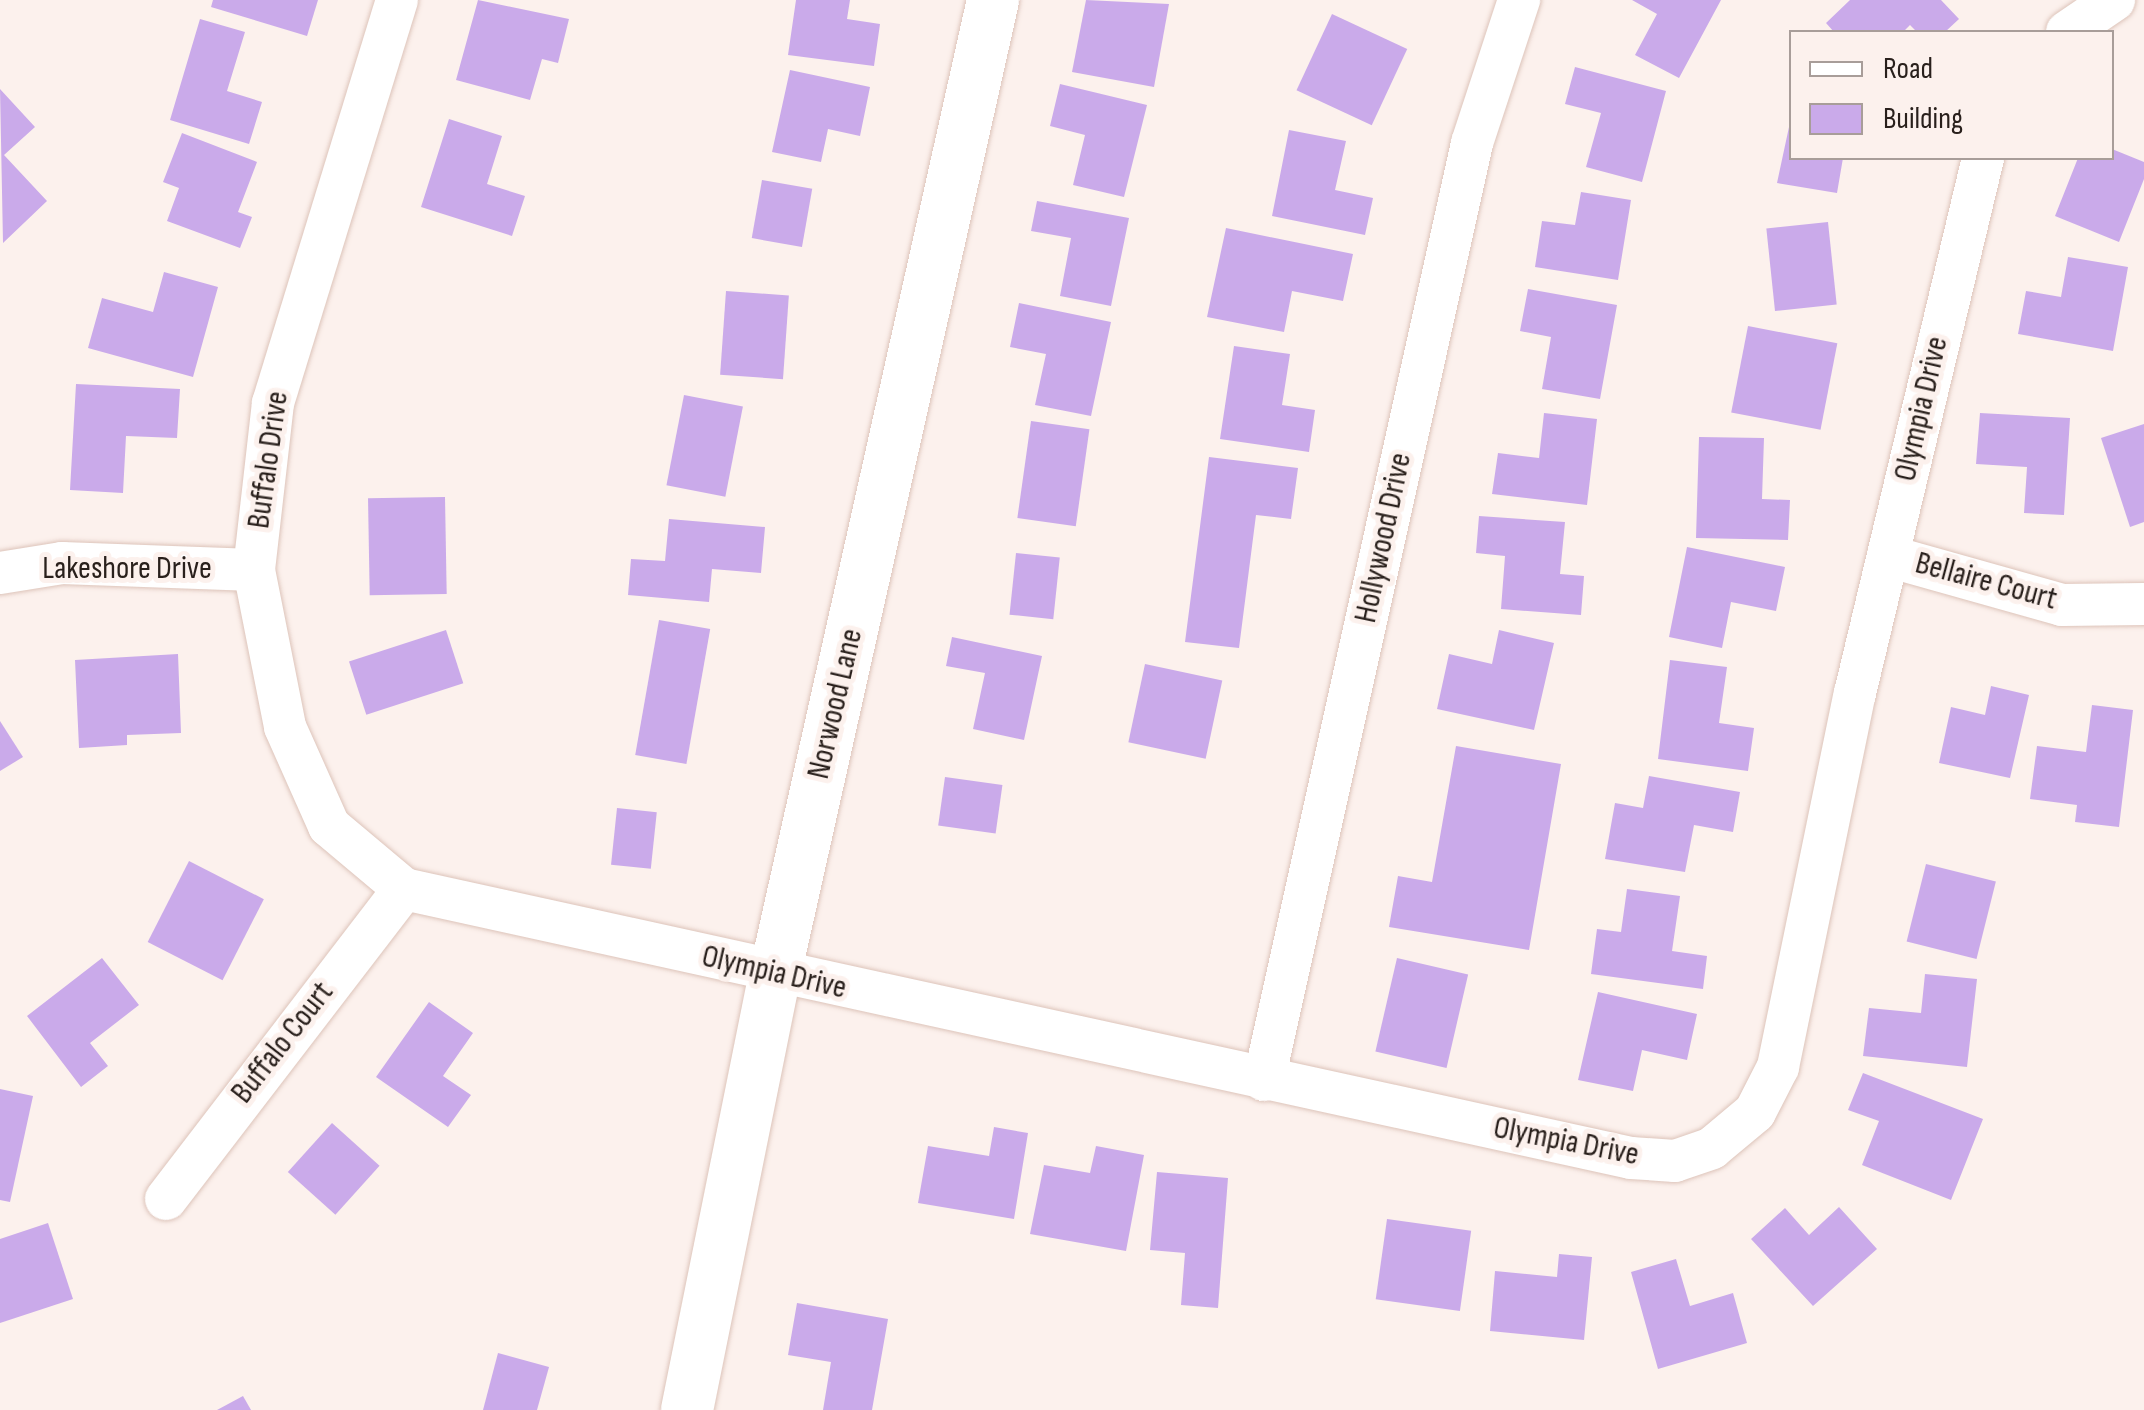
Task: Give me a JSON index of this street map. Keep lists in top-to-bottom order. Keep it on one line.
{"streets":{"street":["Olympia Drive","Buffalo Drive","Hollywood Drive","Lakeshore Drive","Bellaire Court","Norwood Lane","Buffalo Court"]},"crossings":[["Olympia Drive","Buffalo Drive"],["Olympia Drive","Hollywood Drive"],["Olympia Drive","Bellaire Court"],["Olympia Drive","Norwood Lane"],["Olympia Drive","Buffalo Court"],["Buffalo Drive","Lakeshore Drive"],["Buffalo Drive","Buffalo Court"]],"legend":["Road","Building"]}
